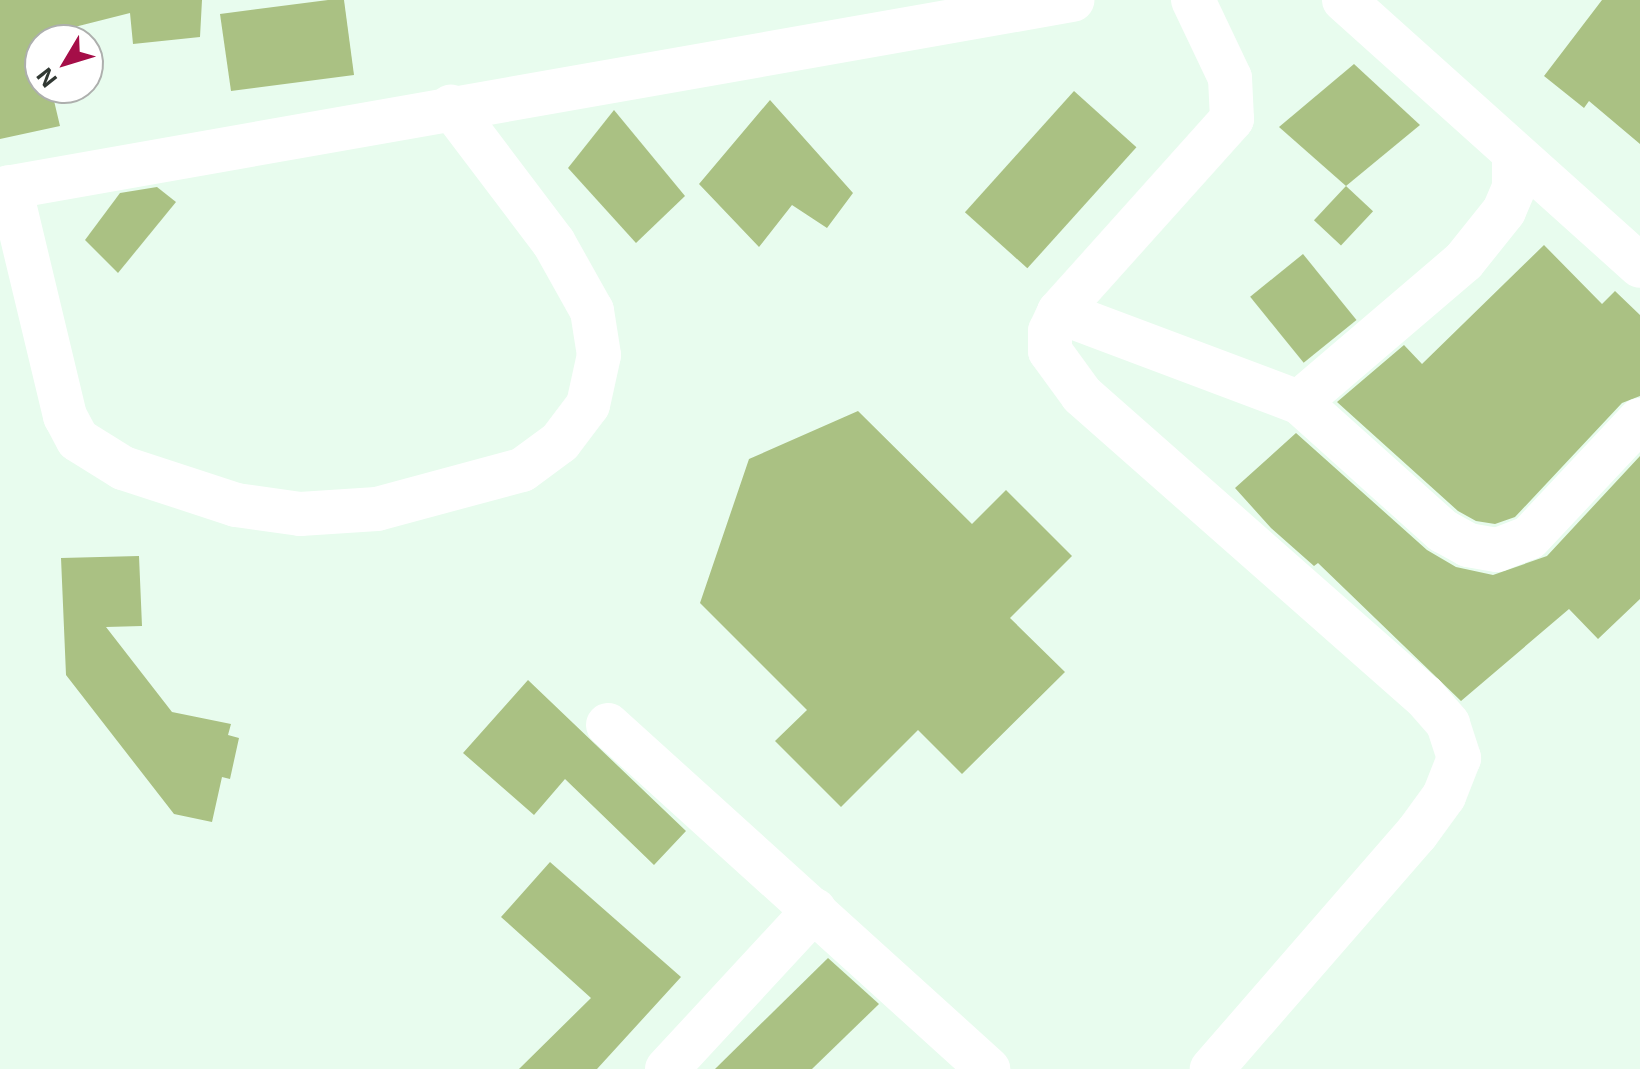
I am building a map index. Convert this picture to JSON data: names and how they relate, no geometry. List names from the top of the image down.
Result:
{
  "north": "bottom left"
}
